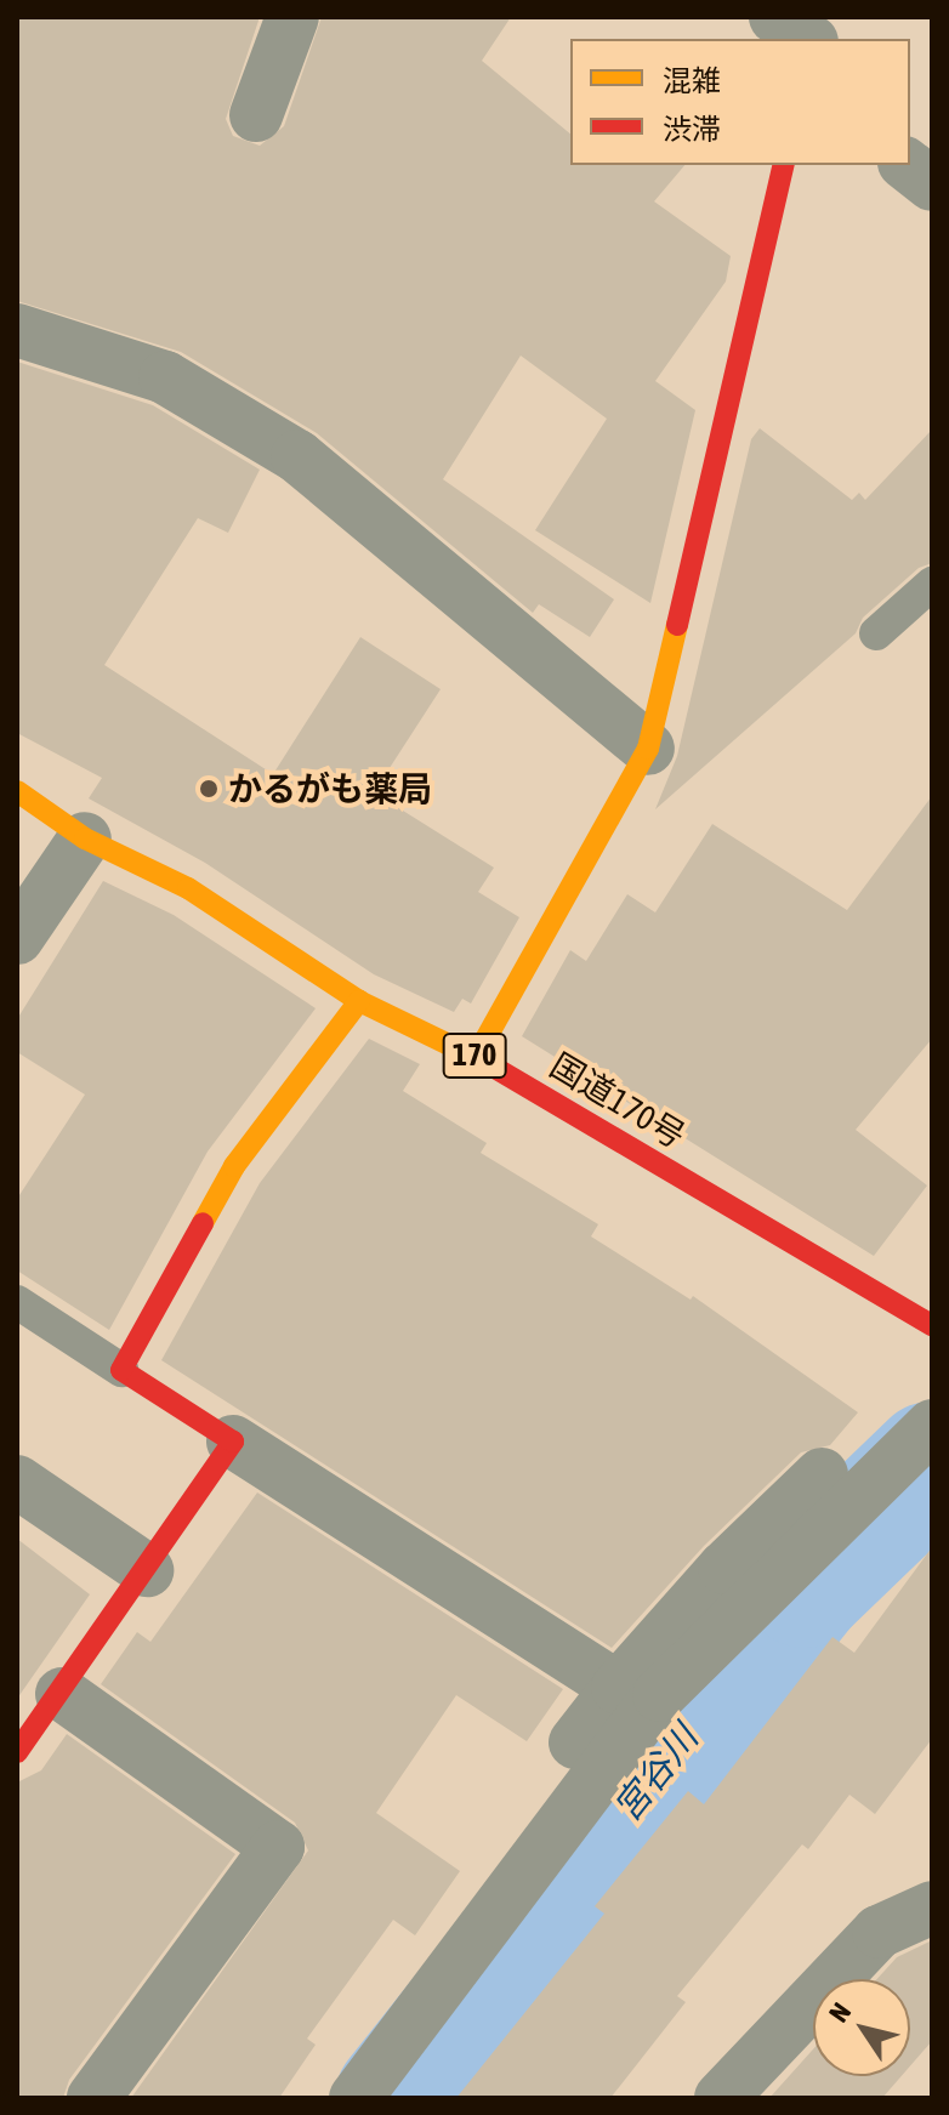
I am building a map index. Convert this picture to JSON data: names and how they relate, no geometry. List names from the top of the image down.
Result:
{
  "streets": {
    "main road": ["170", "国道170号"]
  },
  "water": ["宮谷川"],
  "places": ["かるがも薬局"],
  "legend": ["混雑", "渋滞"],
  "north": "top left"
}
